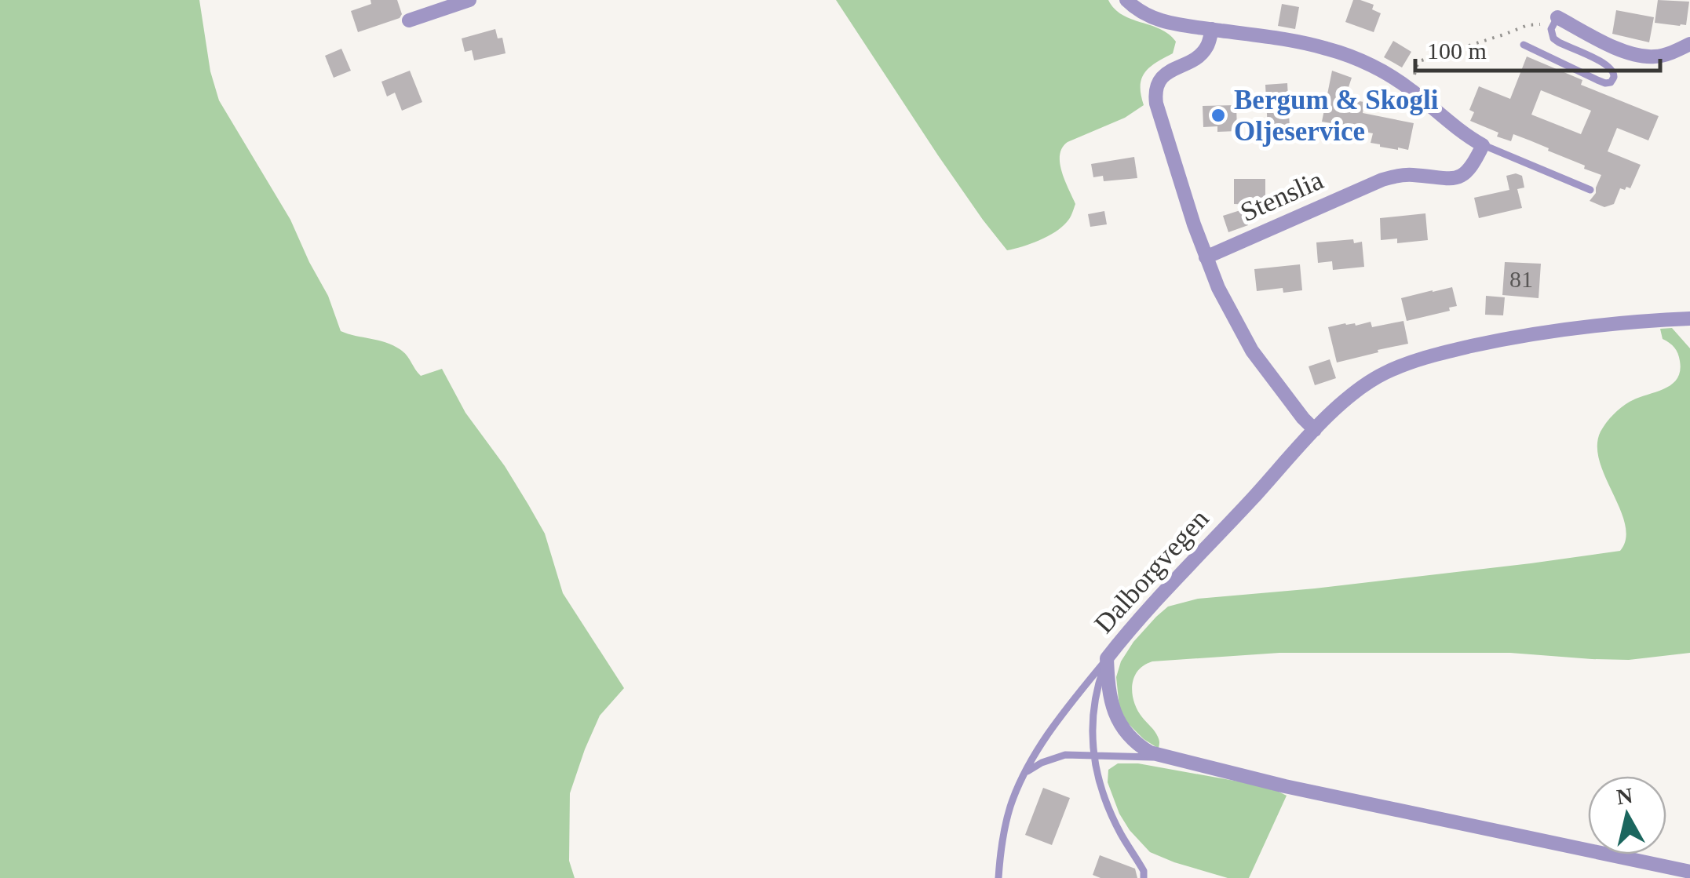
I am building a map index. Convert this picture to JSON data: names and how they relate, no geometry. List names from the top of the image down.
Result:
{
  "streets": {
    "street": ["Stenslia", "Dalborgvegen"]
  },
  "places": ["Bergum & Skogli Oljeservice"],
  "house_numbers": ["81"],
  "scale_bar": "100 m",
  "north": "top"
}
